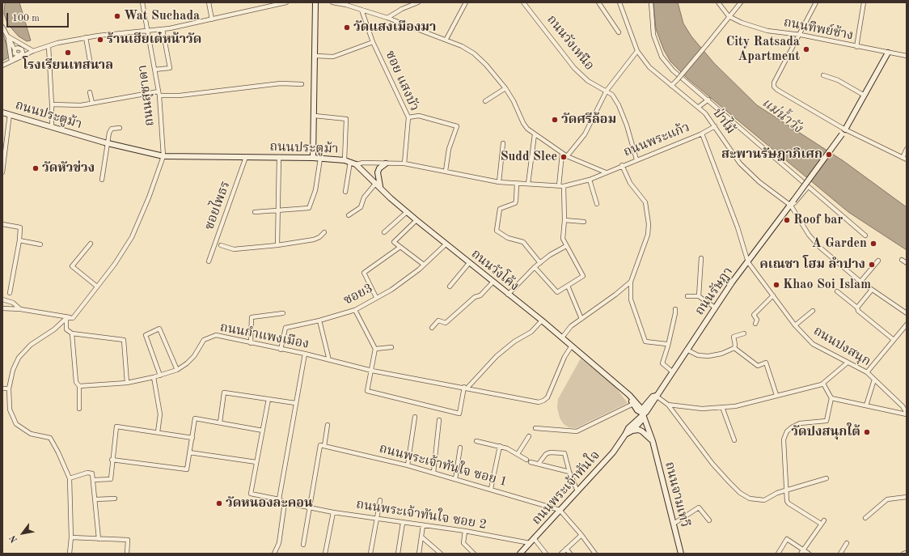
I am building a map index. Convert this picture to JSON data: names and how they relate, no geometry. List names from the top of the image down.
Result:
{
  "streets": {
    "main road": [
      "ถนนประตูม้า",
      "ถนนวังโค้ง",
      "ถนนรัษฎา",
      "ถนนพระเจ้าทันใจ",
      "ถนนจามเทวี"
    ],
    "street": [
      "ถนนทิพย์ช้าง",
      "ถนนวังเหนือ",
      "ซอย แสงบัว",
      "ถนนสุชาดา",
      "ป่าไม้",
      "ถนนพระแก้ว",
      "ซอยไพธร",
      "ซอย3",
      "ถนนกำแพงเมือง",
      "ถนนปงสนุก",
      "ถนนพระเจ้าทันใจ ซอย 1",
      "ถนนพระเจ้าทันใจ ซอย 2"
    ]
  },
  "crossings": [
    ["ถนนวังเหนือ", "ถนนพระแก้ว"],
    ["ซอย แสงบัว", "ถนนประตูม้า"],
    ["ถนนสุชาดา", "ถนนประตูม้า"],
    ["ถนนประตูม้า", "ถนนพระแก้ว"],
    ["ถนนประตูม้า", "ซอยไพธร"],
    ["ถนนประตูม้า", "ถนนวังโค้ง"],
    ["ป่าไม้", "ถนนพระแก้ว"],
    ["ป่าไม้", "ถนนรัษฎา"],
    ["ถนนวังโค้ง", "ถนนรัษฎา"],
    ["ถนนวังโค้ง", "ซอย3"],
    ["ถนนวังโค้ง", "ถนนกำแพงเมือง"],
    ["ถนนวังโค้ง", "ถนนพระเจ้าทันใจ"],
    ["ถนนวังโค้ง", "ถนนจามเทวี"],
    ["ถนนรัษฎา", "ถนนปงสนุก"],
    ["ถนนรัษฎา", "ถนนพระเจ้าทันใจ"],
    ["ถนนรัษฎา", "ถนนจามเทวี"],
    ["ซอย3", "ถนนกำแพงเมือง"],
    ["ถนนพระเจ้าทันใจ ซอย 1", "ถนนพระเจ้าทันใจ"],
    ["ถนนพระเจ้าทันใจ", "ถนนจามเทวี"],
    ["ถนนพระเจ้าทันใจ", "ถนนพระเจ้าทันใจ ซอย 2"]
  ],
  "water": ["แม่น้ำวัง"],
  "places": [
    "Wat Suchada",
    "วัดแสงเมืองมา",
    "ร้านเฮียเต๋หน้าวัด",
    "City Ratsada Apartment",
    "โรงเรียนเทสนาล",
    "วัดศรีล้อม",
    "สะพานรัษฎาภิเศก",
    "Sudd Slee",
    "วัดหัวข่วง",
    "Roof bar",
    "A Garden",
    "คเณชา โฮม ลำปาง",
    "Khao Soi Islam",
    "วัดปงสนุกใต้",
    "วัดหนองละคอน"
  ],
  "scale_bar": "100 m",
  "north": "bottom left"
}
